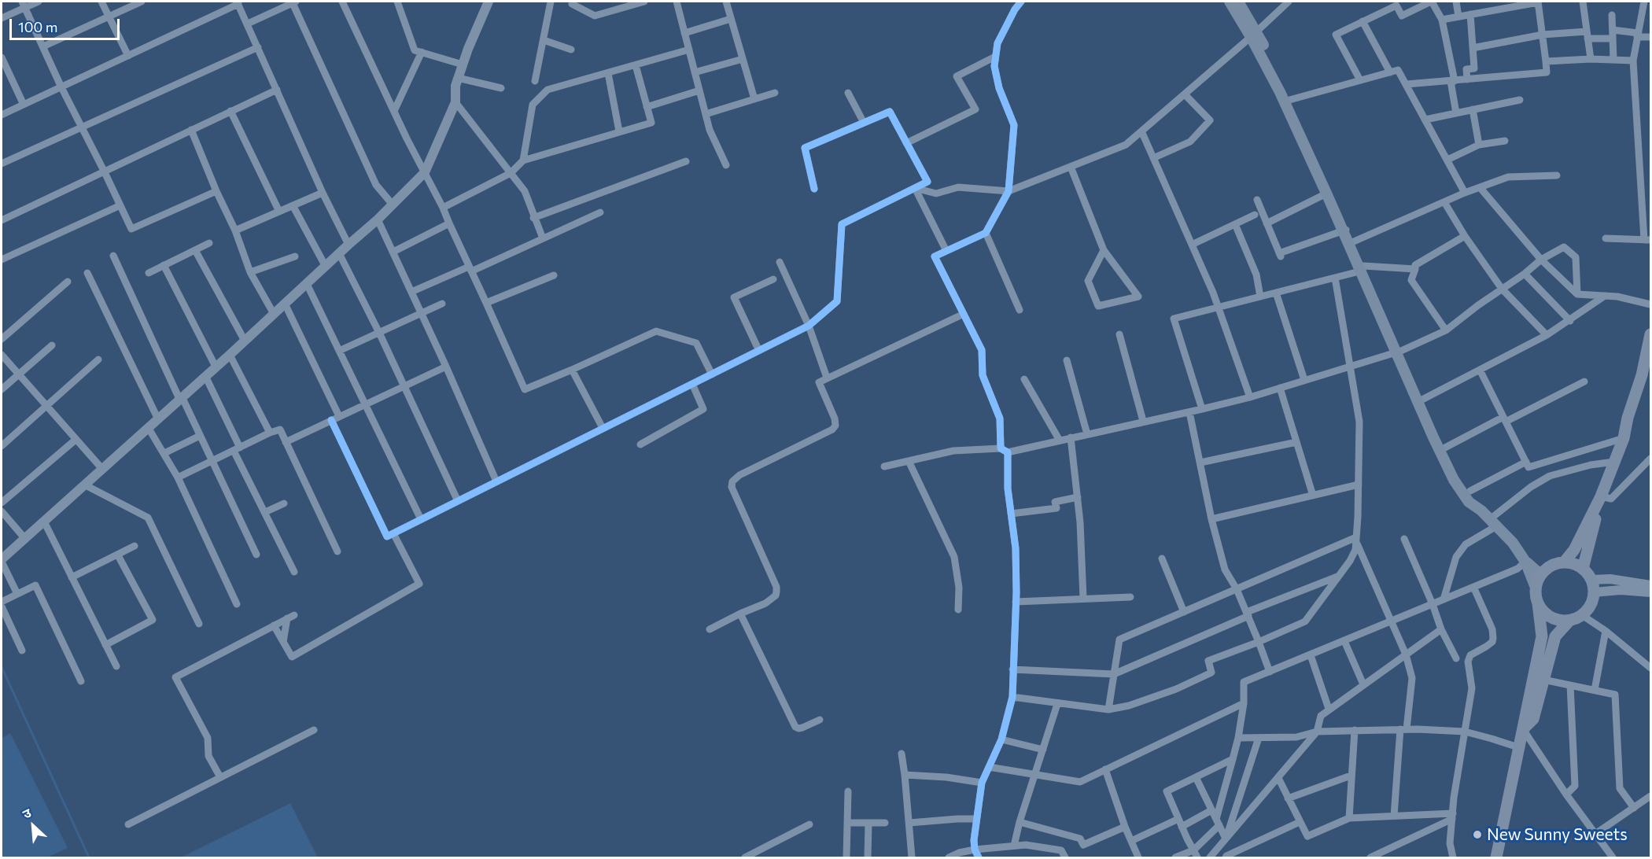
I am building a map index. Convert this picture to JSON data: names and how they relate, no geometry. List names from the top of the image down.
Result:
{
  "places": ["New Sunny Sweets"],
  "scale_bar": "100 m",
  "north": "top left"
}
